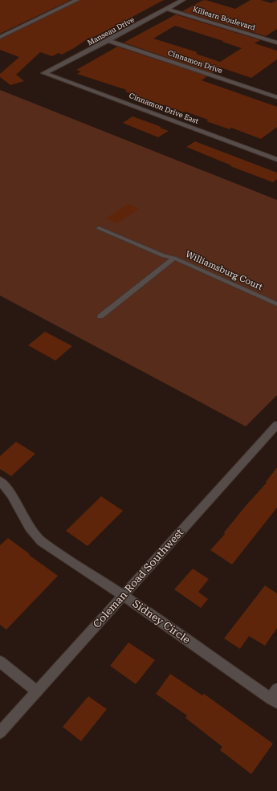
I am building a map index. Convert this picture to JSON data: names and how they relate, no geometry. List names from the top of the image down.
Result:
{
  "streets": {
    "street": [
      "Killearn Boulevard",
      "Manseau Drive",
      "Cinnamon Drive",
      "Cinnamon Drive East",
      "Coleman Road Southwest",
      "Sidney Circle"
    ],
    "lane": ["Williamsburg Court"]
  },
  "crossings": [
    ["Killearn Boulevard", "Manseau Drive"],
    ["Manseau Drive", "Cinnamon Drive"],
    ["Manseau Drive", "Cinnamon Drive East"],
    ["Coleman Road Southwest", "Sidney Circle"]
  ]
}
